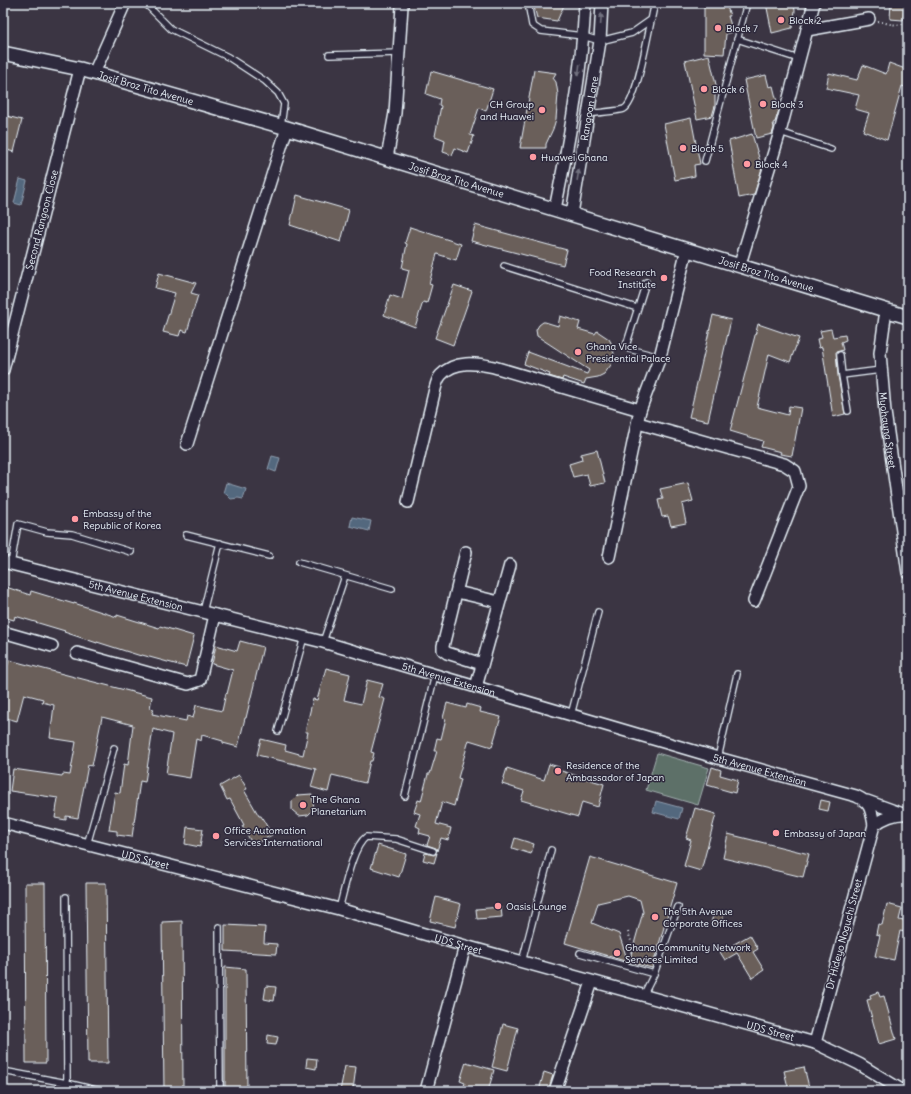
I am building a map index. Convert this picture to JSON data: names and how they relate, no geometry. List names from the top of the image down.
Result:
{
  "streets": {
    "street": [
      "Josif Broz Tito Avenue",
      "Rangoon Lane",
      "Second Rangoon Close",
      "Myohaung Street",
      "5th Avenue Extension",
      "UDS Street",
      "Dr Hideyo Noguchi Street"
    ]
  },
  "crossings": [
    ["Josif Broz Tito Avenue", "Rangoon Lane"],
    ["Josif Broz Tito Avenue", "Second Rangoon Close"],
    ["Josif Broz Tito Avenue", "Myohaung Street"],
    ["UDS Street", "Dr Hideyo Noguchi Street"]
  ],
  "places": [
    "Block 2",
    "Block 7",
    "Block 6",
    "Block 3",
    "CH Group and Huawei",
    "Block 5",
    "Huawei Ghana",
    "Block 4",
    "Food Research Institute",
    "Ghana Vice Presidential Palace",
    "Embassy of the Republic of Korea",
    "Residence of the Ambassador of Japan",
    "The Ghana Planetarium",
    "Embassy of Japan",
    "Office Automation Services International",
    "Oasis Lounge",
    "The 5th Avenue Corporate Offices",
    "Ghana Community Network Services Limited"
  ]
}
